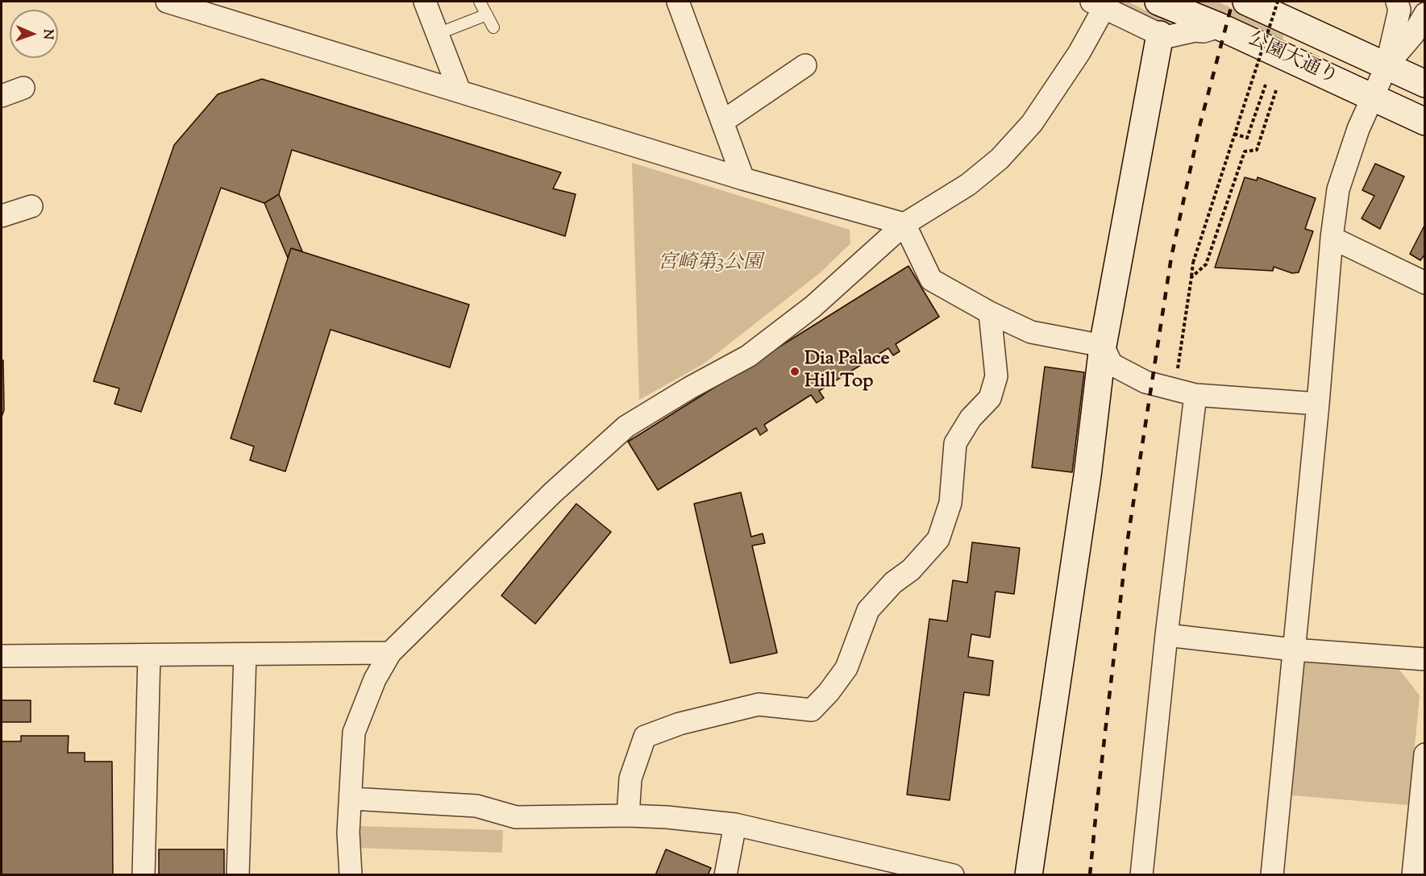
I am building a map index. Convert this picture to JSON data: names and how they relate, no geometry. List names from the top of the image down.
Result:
{
  "streets": {
    "street": ["公園大通り"]
  },
  "parks": ["宮崎第3公園"],
  "places": ["Dia Palace Hill Top"],
  "north": "right"
}
